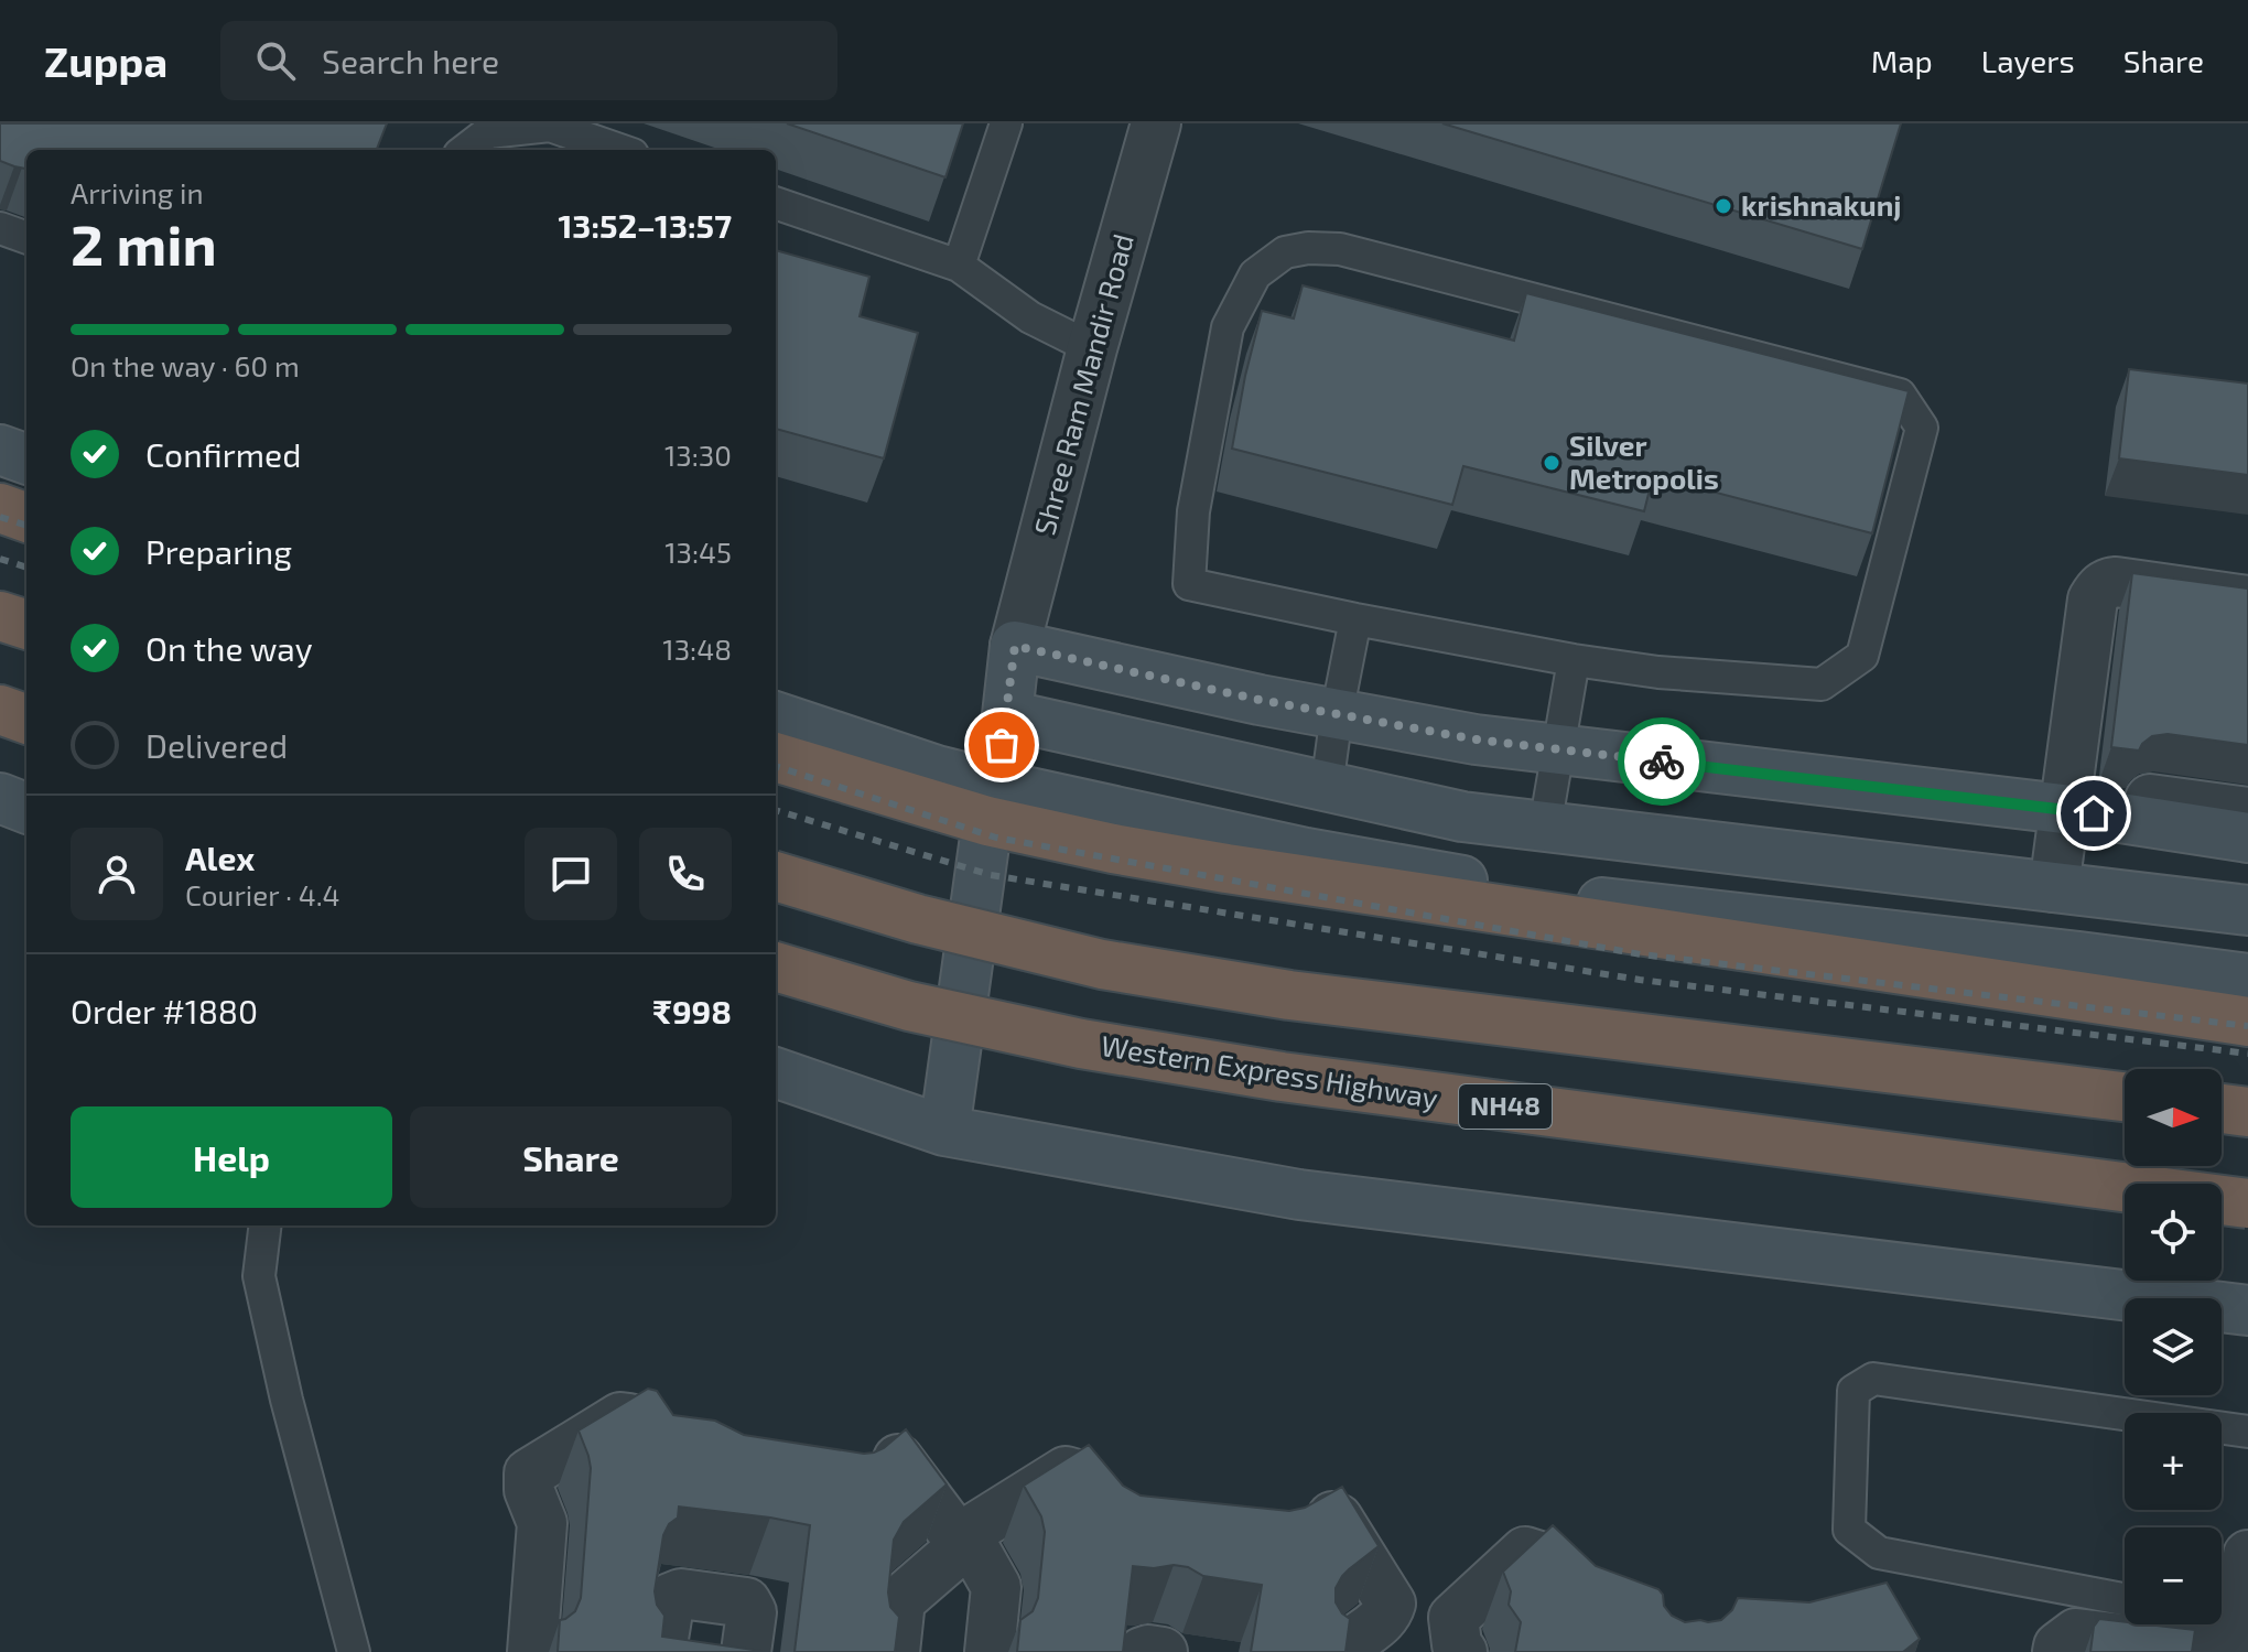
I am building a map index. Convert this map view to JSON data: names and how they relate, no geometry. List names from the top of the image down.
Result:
{
  "streets": {
    "highway": ["Western Express Highway", "NH48"],
    "street": ["Shree Ram Mandir Road"]
  },
  "places": ["krishnakunj", "Silver Metropolis"],
  "north": "right",
  "page": {
    "header": "Zuppa",
    "search": "Search here",
    "nav": ["Map", "Layers", "Share"],
    "heading": ["2 min", "Arriving in", "13:52–13:57"],
    "panel": [
      "Alex",
      "Courier · 4.4",
      "Order #1880",
      "₹998"
    ],
    "bar": "On the way · 60 m",
    "list": [
      ["Confirmed", "13:30"],
      ["Preparing", "13:45"],
      ["On the way", "13:48"],
      "Delivered"
    ],
    "map_buttons": ["+", "−"],
    "buttons": ["Help", "Share"]
  }
}
